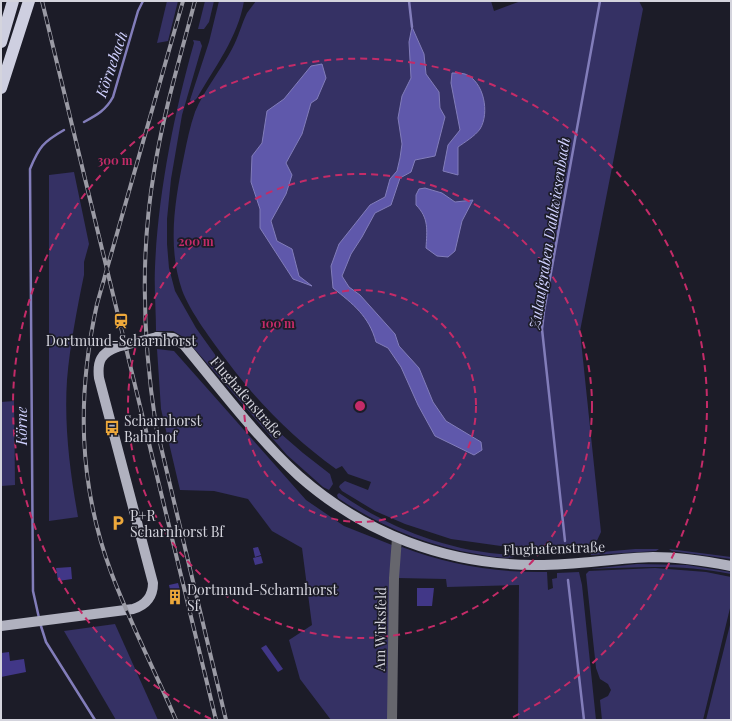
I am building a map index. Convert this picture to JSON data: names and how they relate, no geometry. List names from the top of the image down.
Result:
{
  "streets": {
    "main road": ["Flughafenstraße"],
    "street": ["Am Wirksfeld"]
  },
  "crossings": [
    ["Flughafenstraße", "Am Wirksfeld"]
  ],
  "water": ["Körnebach", "Zulaufgraben Dahlwiesenbach", "Körne"],
  "places": {
    "station": ["Dortmund-Scharnhorst"],
    "bus stop": ["Scharnhorst Bahnhof"],
    "parking": ["P+R Scharnhorst Bf"],
    "building": ["Dortmund-Scharnhorst Sf"]
  },
  "rings": ["300 m", "200 m", "100 m"]
}
